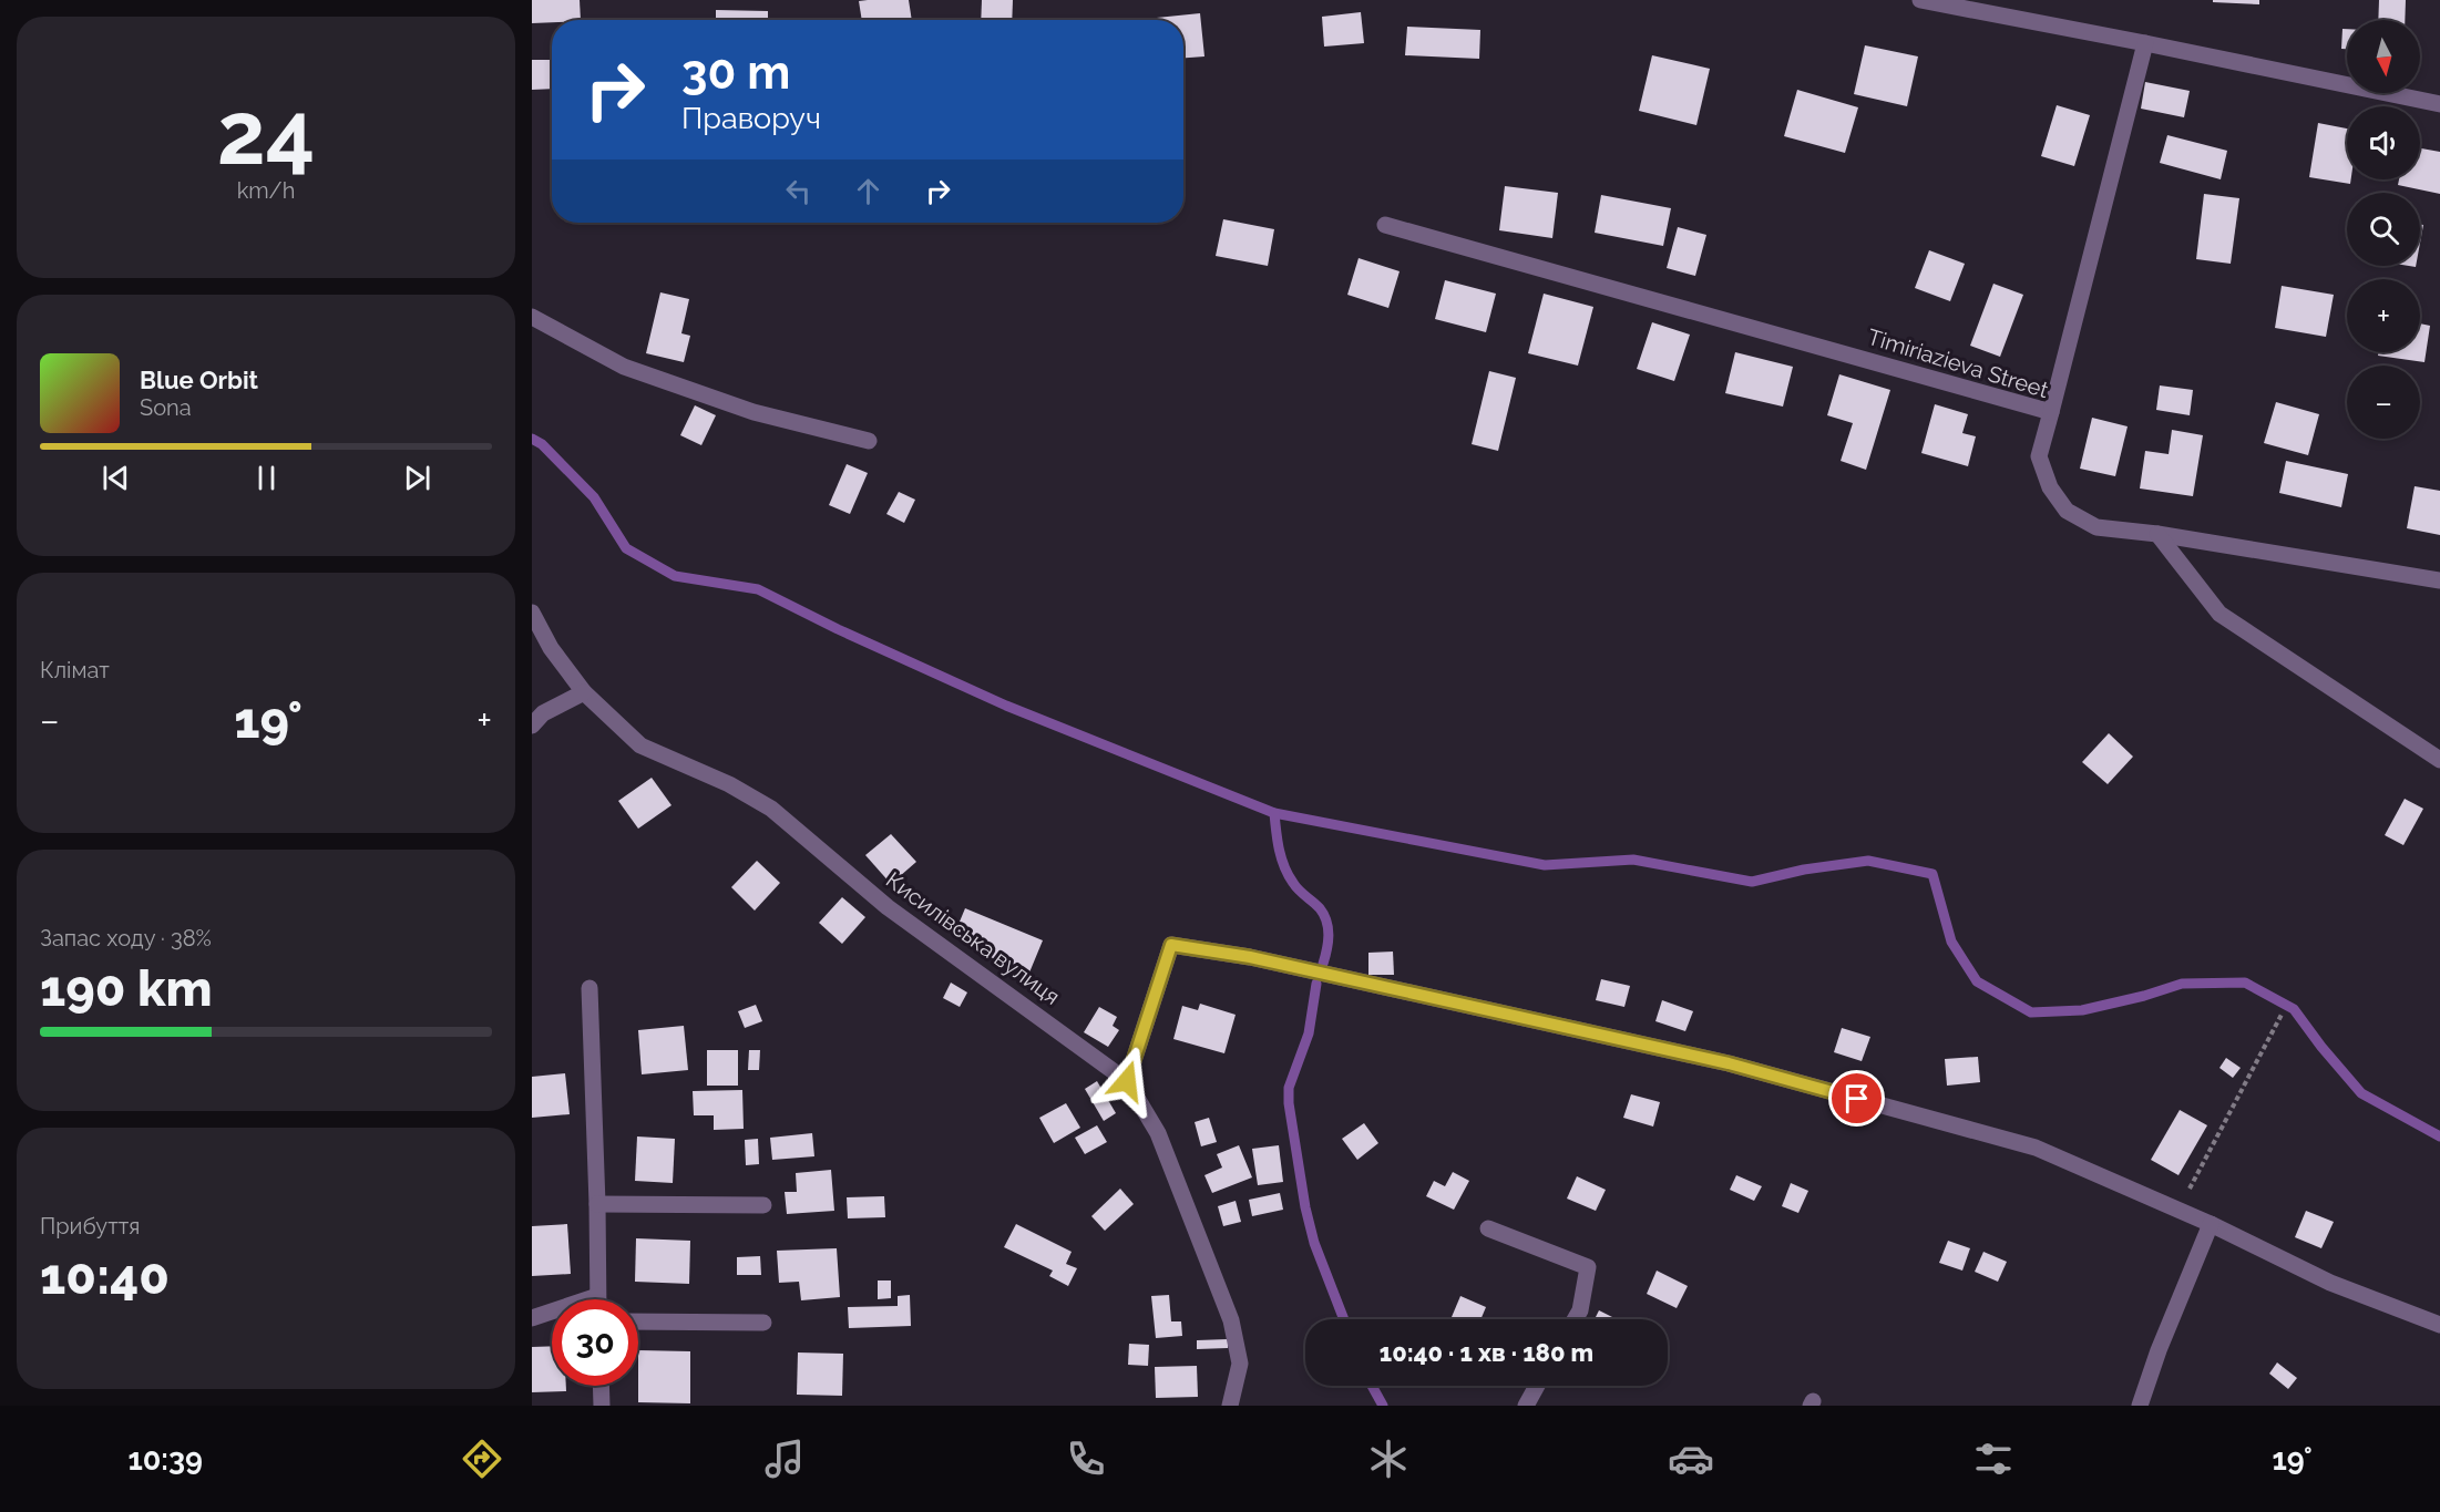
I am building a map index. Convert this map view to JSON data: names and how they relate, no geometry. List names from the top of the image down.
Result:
{
  "streets": {
    "street": ["Timiriazieva Street", "Кисилівська вулиця"]
  },
  "north": "bottom",
  "page": {
    "tile": [
      ["24", "km/h"],
      "Клімат",
      ["Запас ходу · 38%", "190 km"],
      ["Прибуття", "10:40"]
    ],
    "map_buttons": ["+", "−"],
    "turn": ["30 m", "Праворуч"],
    "song": ["Blue Orbit", "Sona"],
    "heat": ["−", "19°", "+"],
    "limit": "30",
    "trip": "10:40 · 1 хв · 180 m",
    "tabs": ["10:39", "19°"]
  }
}
